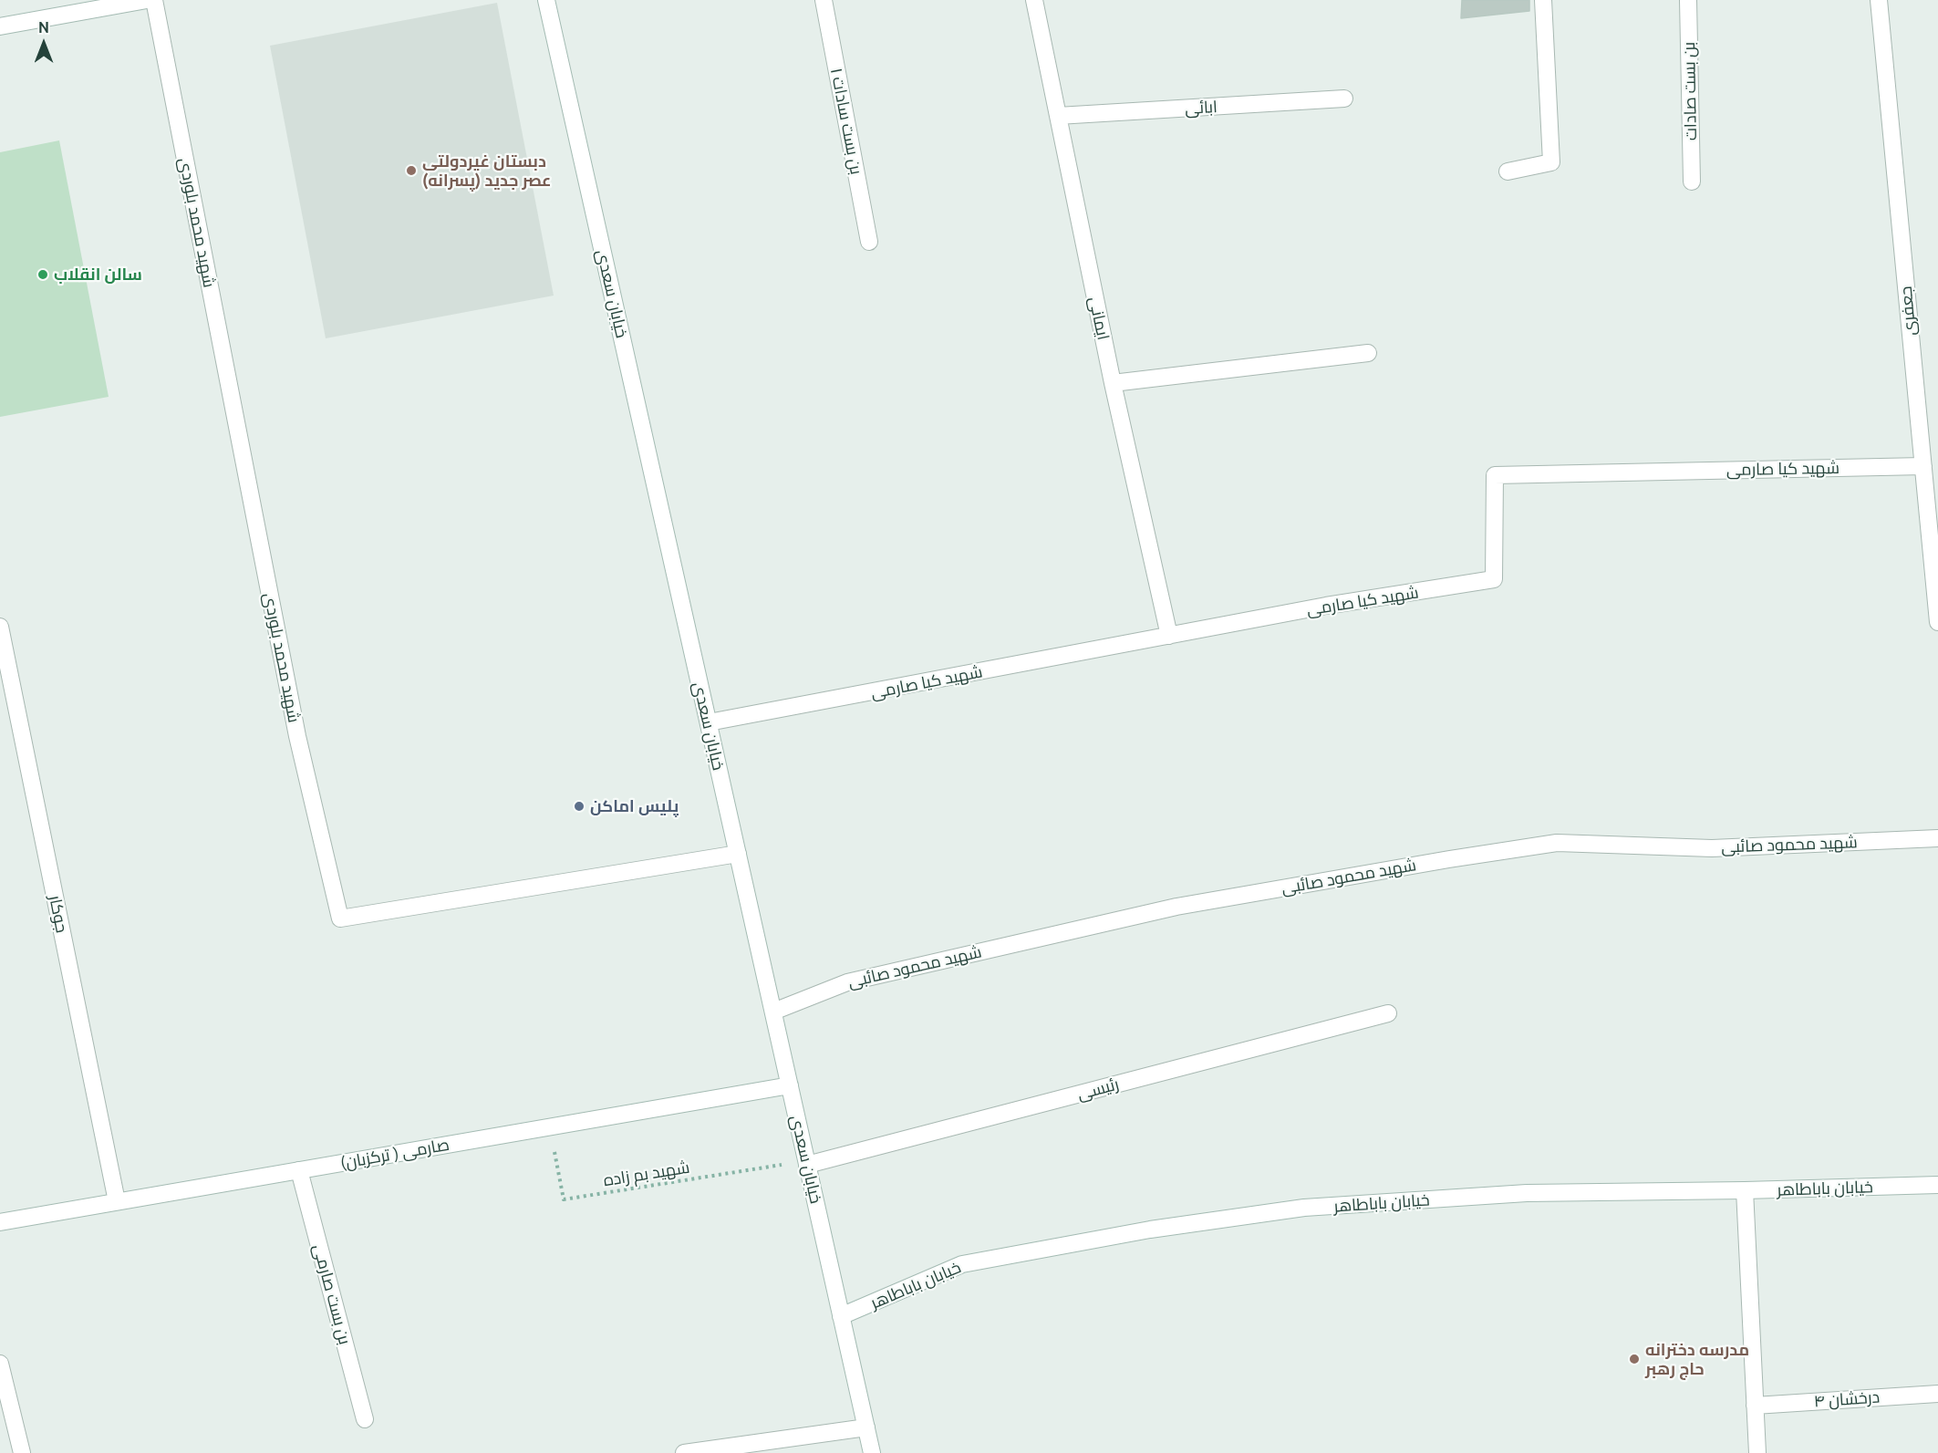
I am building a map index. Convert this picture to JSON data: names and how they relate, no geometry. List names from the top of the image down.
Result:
{
  "streets": {
    "street": [
      "بن بست صادات",
      "ابائی",
      "بن بست سادات ۱",
      "شهید محمد بلوردی",
      "خیابان سعدی",
      "جعفری",
      "ایمانی",
      "شهید کیا صارمی",
      "شهید محمود صائبی",
      "جوکار",
      "رئیسی",
      "صارمی ( ترکزبان)",
      "خیابان باباطاهر",
      "بن بست صارمی",
      "درخشان ۴"
    ],
    "path": ["شهید بم زاده"]
  },
  "crossings": [
    ["ابائی", "ایمانی"],
    ["شهید محمد بلوردی", "خیابان سعدی"],
    ["خیابان سعدی", "شهید کیا صارمی"],
    ["خیابان سعدی", "شهید محمود صائبی"],
    ["خیابان سعدی", "رئیسی"],
    ["خیابان سعدی", "صارمی ( ترکزبان)"],
    ["خیابان سعدی", "شهید بم زاده"],
    ["خیابان سعدی", "خیابان باباطاهر"],
    ["جعفری", "شهید کیا صارمی"],
    ["ایمانی", "شهید کیا صارمی"],
    ["جوکار", "صارمی ( ترکزبان)"],
    ["رئیسی", "شهید بم زاده"],
    ["صارمی ( ترکزبان)", "شهید بم زاده"],
    ["صارمی ( ترکزبان)", "بن بست صارمی"]
  ],
  "places": [
    "دبستان غیردولتی عصر جدید (پسرانه)",
    "سالن انقلاب",
    "پلیس اماکن",
    "مدرسه دخترانه حاج رهبر"
  ],
  "north": "top"
}
